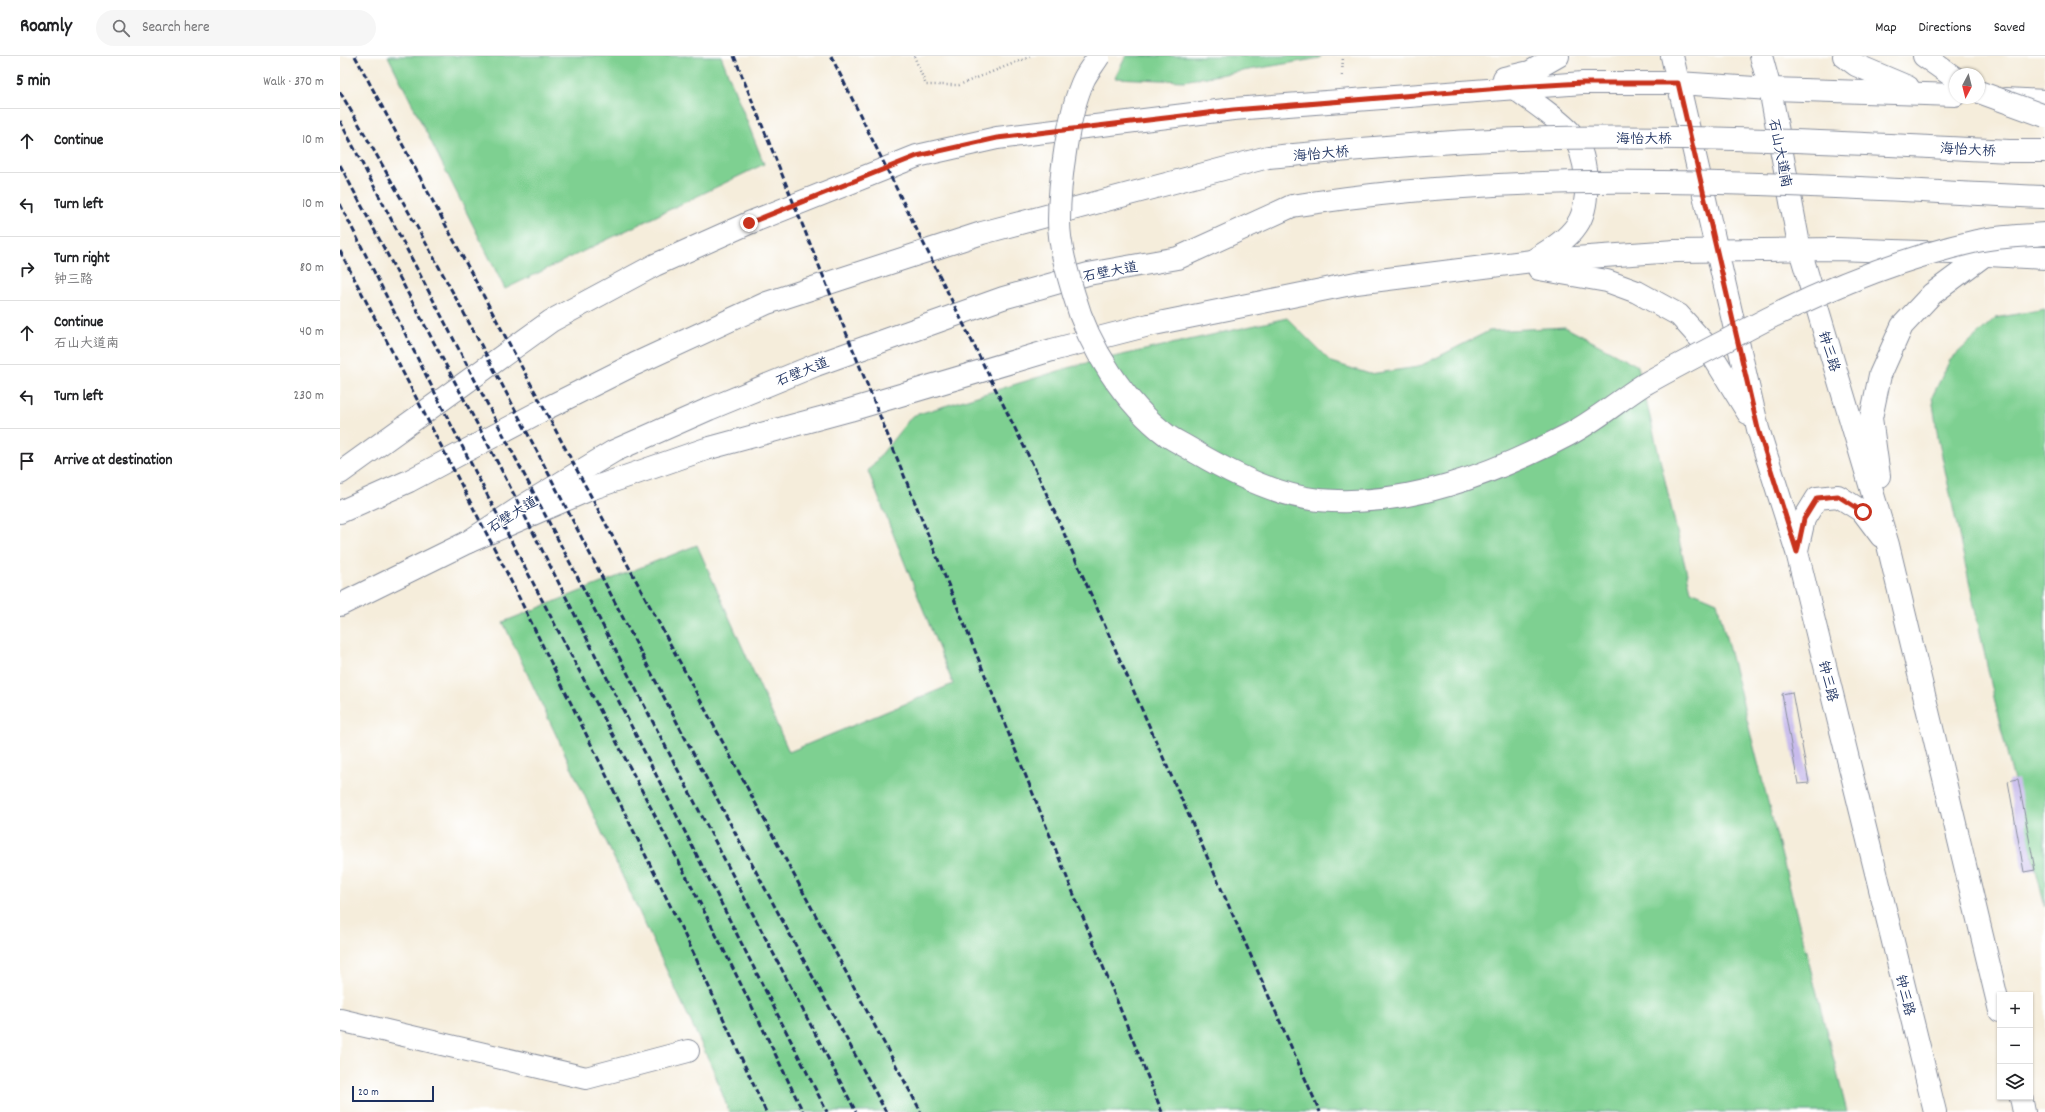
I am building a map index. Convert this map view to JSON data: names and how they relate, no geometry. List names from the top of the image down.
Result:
{
  "streets": {
    "main road": [
      "海怡大桥",
      "石山大道南",
      "石壁大道",
      "钟三路"
    ]
  },
  "crossings": [
    ["石山大道南", "钟三路"]
  ],
  "scale_bar": "20 m",
  "north": "bottom",
  "page": {
    "header": "Roamly",
    "search": "Search here",
    "nav": ["Map", "Directions", "Saved"],
    "heading": ["5 min", "Walk · 370 m"],
    "list": [
      ["Continue", "10 m"],
      ["Turn left", "10 m"],
      ["Turn right", "钟三路", "80 m"],
      ["Continue", "石山大道南", "40 m"],
      ["Turn left", "230 m"],
      "Arrive at destination"
    ],
    "map_buttons": ["+", "−"],
    "scale": "20 m"
  }
}
